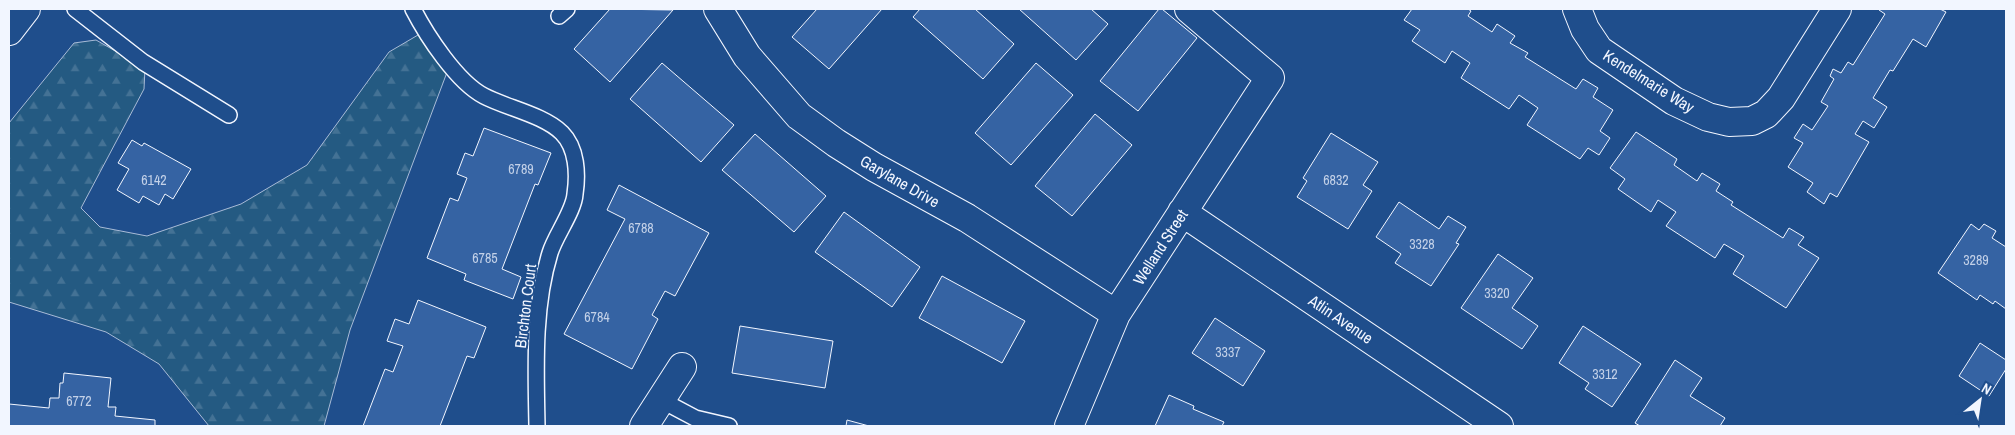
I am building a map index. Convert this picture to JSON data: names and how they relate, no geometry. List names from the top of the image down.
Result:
{
  "streets": {
    "street": [
      "Kendelmarie Way",
      "Garylane Drive",
      "Welland Street",
      "Atlin Avenue"
    ],
    "lane": ["Birchton Court"]
  },
  "crossings": [
    ["Garylane Drive", "Welland Street"],
    ["Welland Street", "Atlin Avenue"]
  ],
  "house_numbers": [
    "6789",
    "6142",
    "6832",
    "6788",
    "3328",
    "6785",
    "3289",
    "3320",
    "6784",
    "3337",
    "3312",
    "6772"
  ],
  "north": "top right"
}
